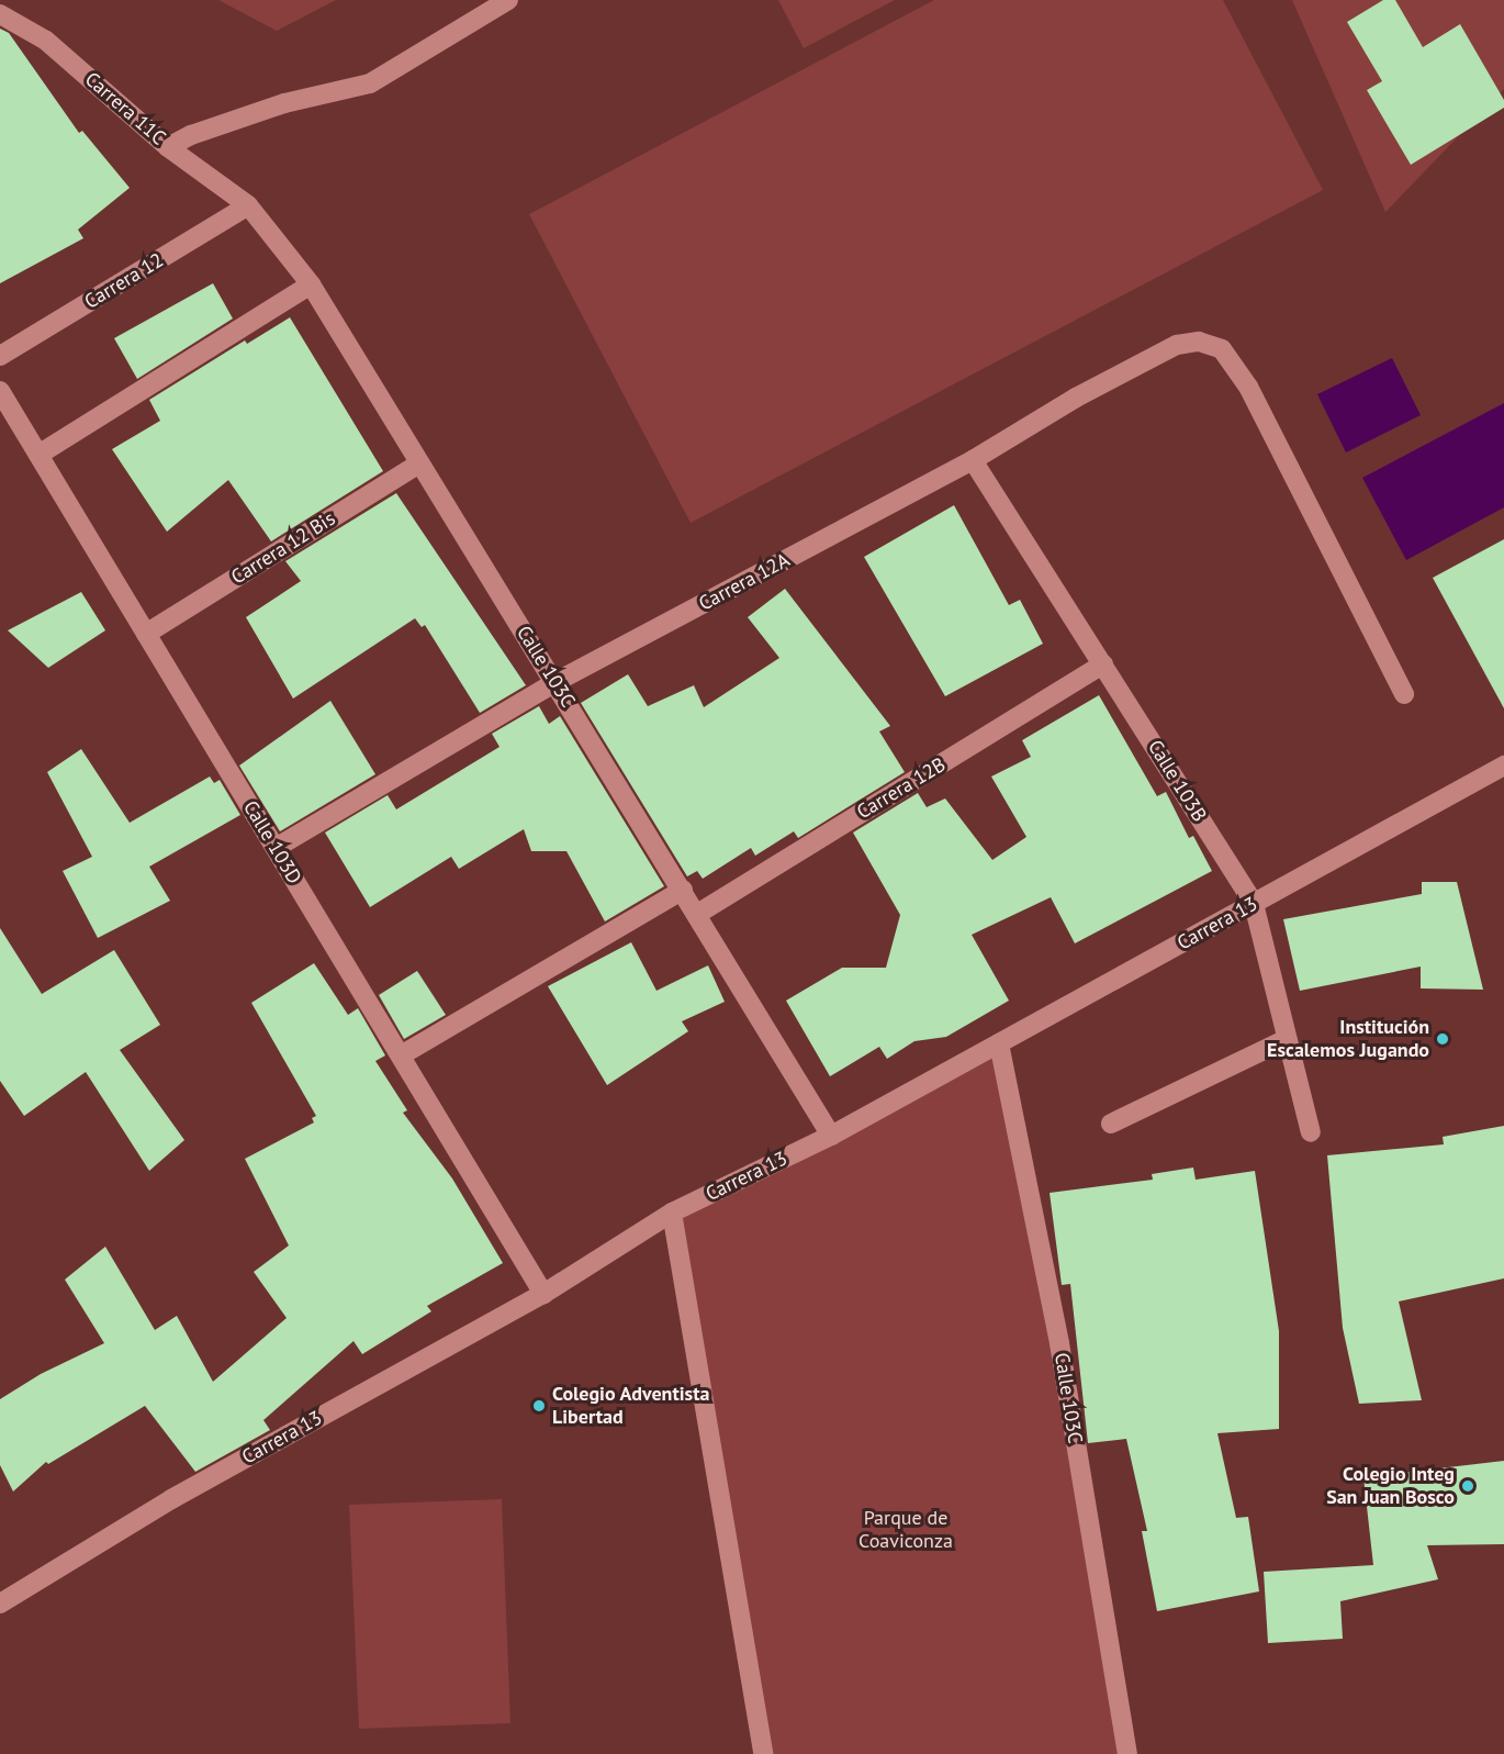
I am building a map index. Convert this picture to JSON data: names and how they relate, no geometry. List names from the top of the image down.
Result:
{
  "streets": {
    "street": [
      "Carrera 11C",
      "Carrera 12",
      "Carrera 12 Bis",
      "Carrera 12A",
      "Calle 103C",
      "Calle 103B",
      "Carrera 12B",
      "Calle 103D",
      "Carrera 13"
    ]
  },
  "crossings": [
    ["Carrera 11C", "Carrera 12"],
    ["Carrera 11C", "Calle 103C"],
    ["Carrera 12", "Calle 103C"],
    ["Carrera 12 Bis", "Calle 103C"],
    ["Carrera 12 Bis", "Calle 103D"],
    ["Carrera 12A", "Calle 103C"],
    ["Carrera 12A", "Calle 103B"],
    ["Carrera 12A", "Calle 103D"],
    ["Calle 103C", "Carrera 12B"],
    ["Calle 103C", "Carrera 13"],
    ["Calle 103B", "Carrera 12B"],
    ["Calle 103B", "Carrera 13"],
    ["Calle 103D", "Carrera 13"]
  ],
  "parks": ["Parque de Coaviconza"],
  "places": ["Institución Escalemos Jugando", "Colegio Adventista Libertad", "Colegio Integ San Juan Bosco"]
}
